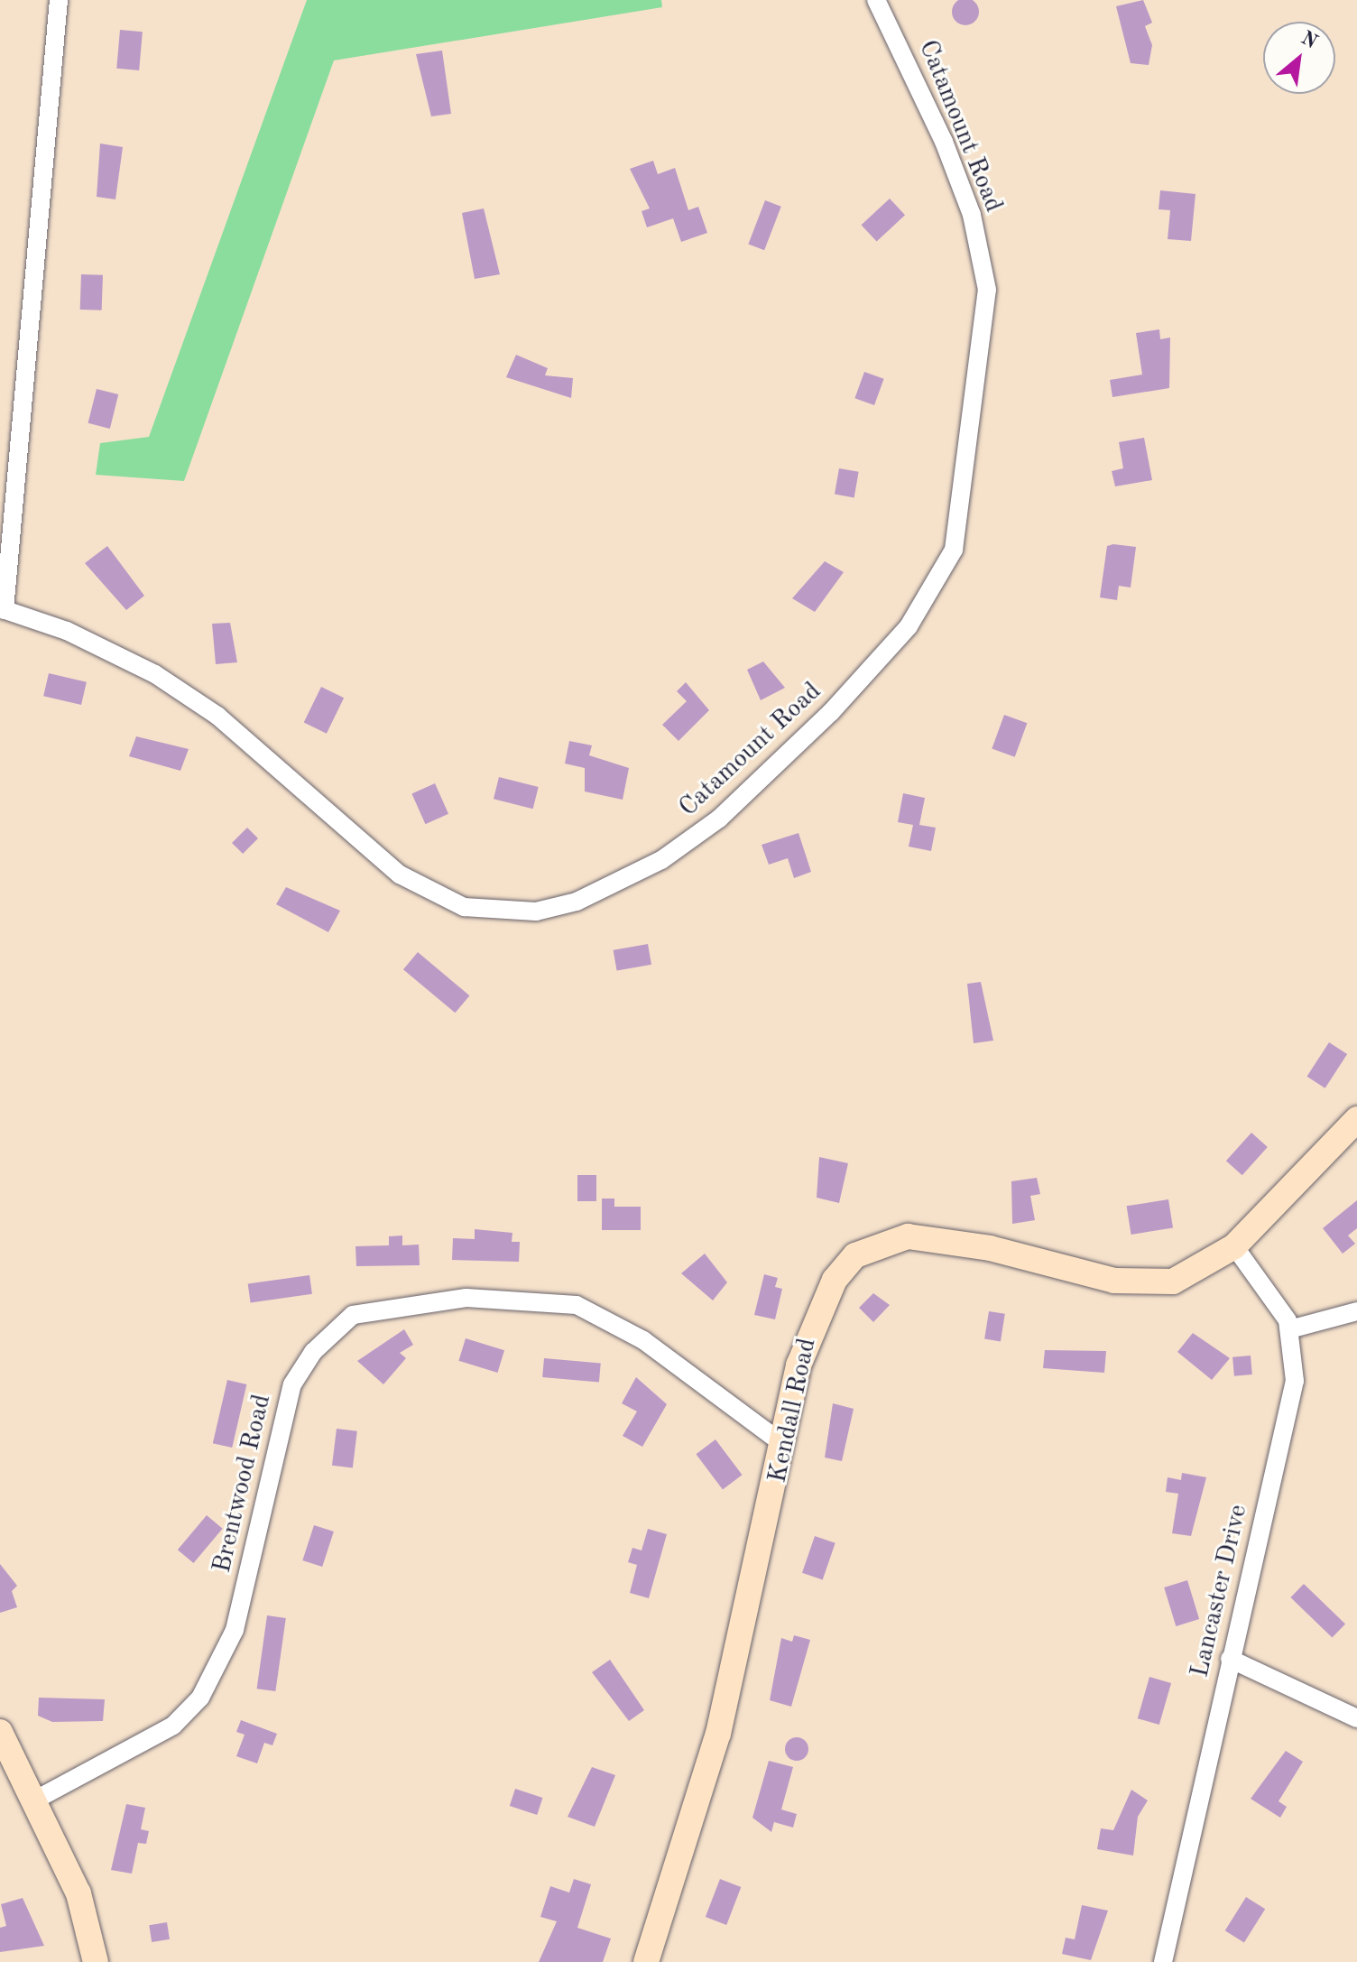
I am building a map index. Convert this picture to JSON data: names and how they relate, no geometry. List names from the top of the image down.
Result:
{
  "streets": {
    "street": [
      "Catamount Road",
      "Kendall Road",
      "Brentwood Road",
      "Lancaster Drive"
    ]
  },
  "crossings": [
    ["Kendall Road", "Brentwood Road"],
    ["Kendall Road", "Lancaster Drive"]
  ],
  "north": "top right"
}
